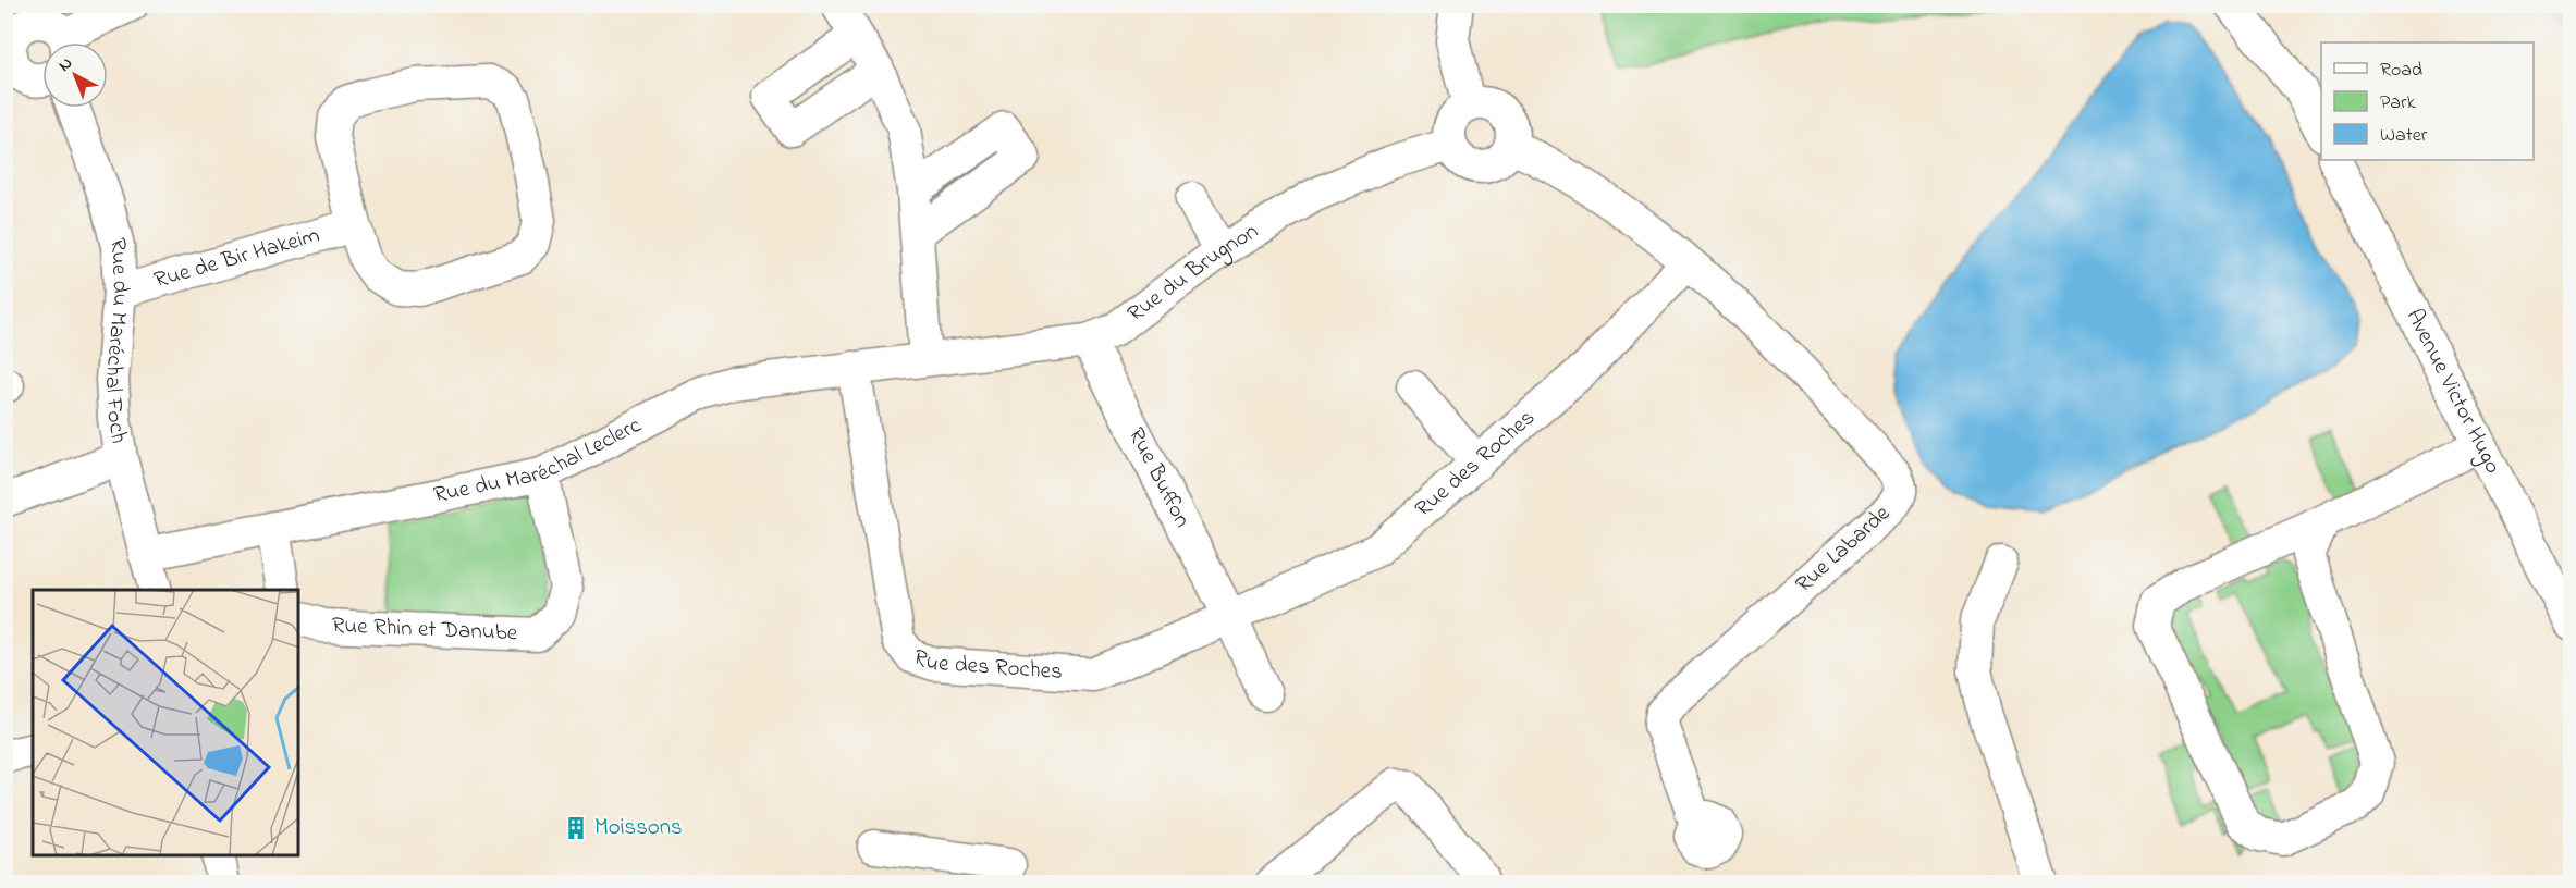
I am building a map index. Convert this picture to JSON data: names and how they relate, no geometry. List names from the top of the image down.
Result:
{
  "streets": {
    "street": [
      "Rue de Bir Hakeim",
      "Rue du Brugnon",
      "Rue du Maréchal Foch",
      "Avenue Victor Hugo",
      "Rue du Maréchal Leclerc",
      "Rue des Roches",
      "Rue Buffon",
      "Rue Labarde",
      "Rue Rhin et Danube"
    ]
  },
  "crossings": [
    ["Rue de Bir Hakeim", "Rue du Maréchal Foch"],
    ["Rue du Brugnon", "Rue du Maréchal Leclerc"],
    ["Rue du Brugnon", "Rue Buffon"],
    ["Rue du Maréchal Foch", "Rue du Maréchal Leclerc"],
    ["Rue du Maréchal Leclerc", "Rue des Roches"],
    ["Rue du Maréchal Leclerc", "Rue Rhin et Danube"],
    ["Rue des Roches", "Rue Buffon"],
    ["Rue des Roches", "Rue Labarde"]
  ],
  "places": {
    "building": ["Moissons"]
  },
  "legend": ["Road", "Park", "Water"],
  "north": "top left"
}
